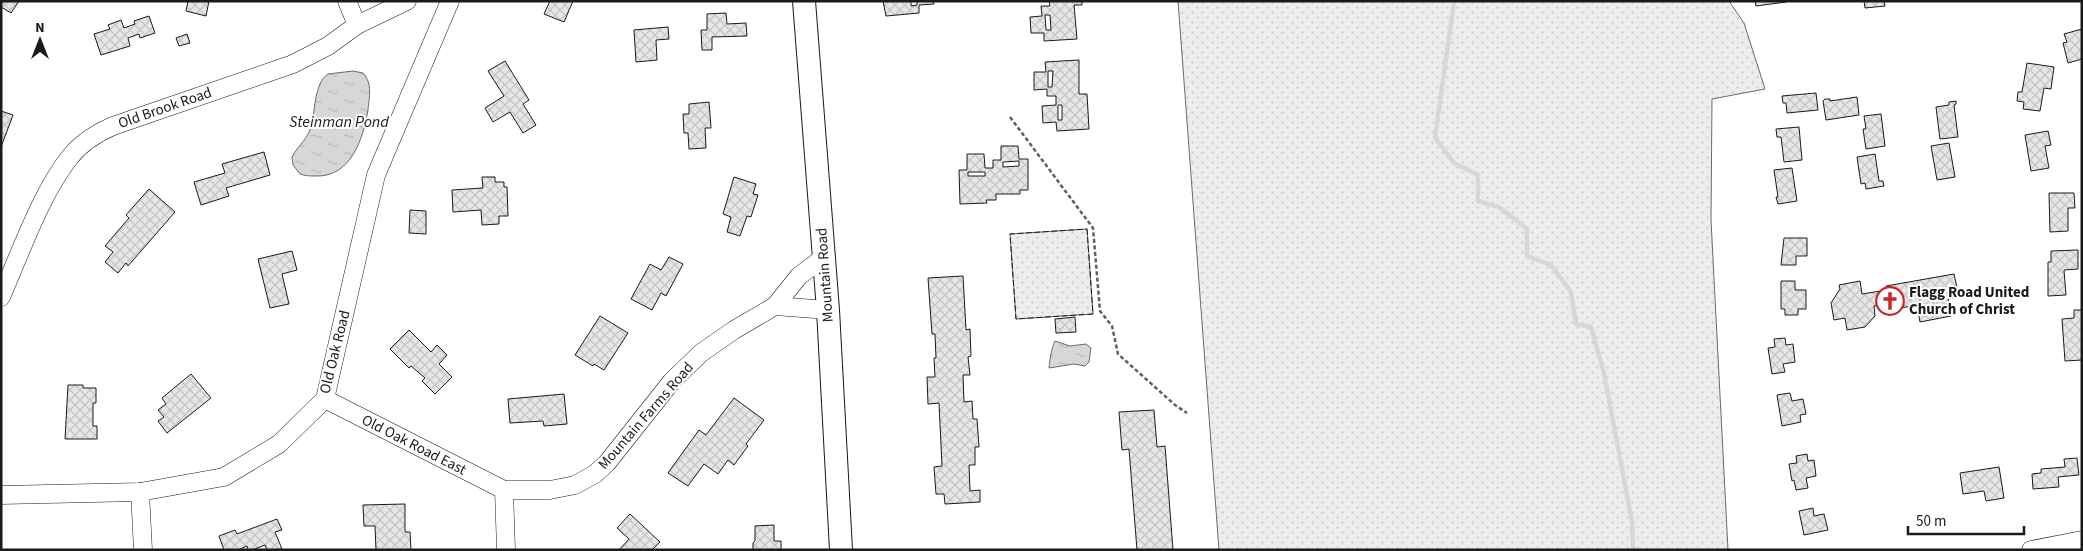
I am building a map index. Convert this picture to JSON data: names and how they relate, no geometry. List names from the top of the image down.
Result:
{
  "streets": {
    "main road": ["Mountain Road"],
    "street": [
      "Old Brook Road",
      "Old Oak Road",
      "Mountain Farms Road",
      "Old Oak Road East"
    ]
  },
  "crossings": [
    ["Mountain Road", "Mountain Farms Road"],
    ["Old Oak Road", "Old Oak Road East"],
    ["Mountain Farms Road", "Old Oak Road East"]
  ],
  "water": ["Steinman Pond"],
  "places": {
    "church": ["Flagg Road United Church of Christ"]
  },
  "scale_bar": "50 m",
  "north": "top"
}
